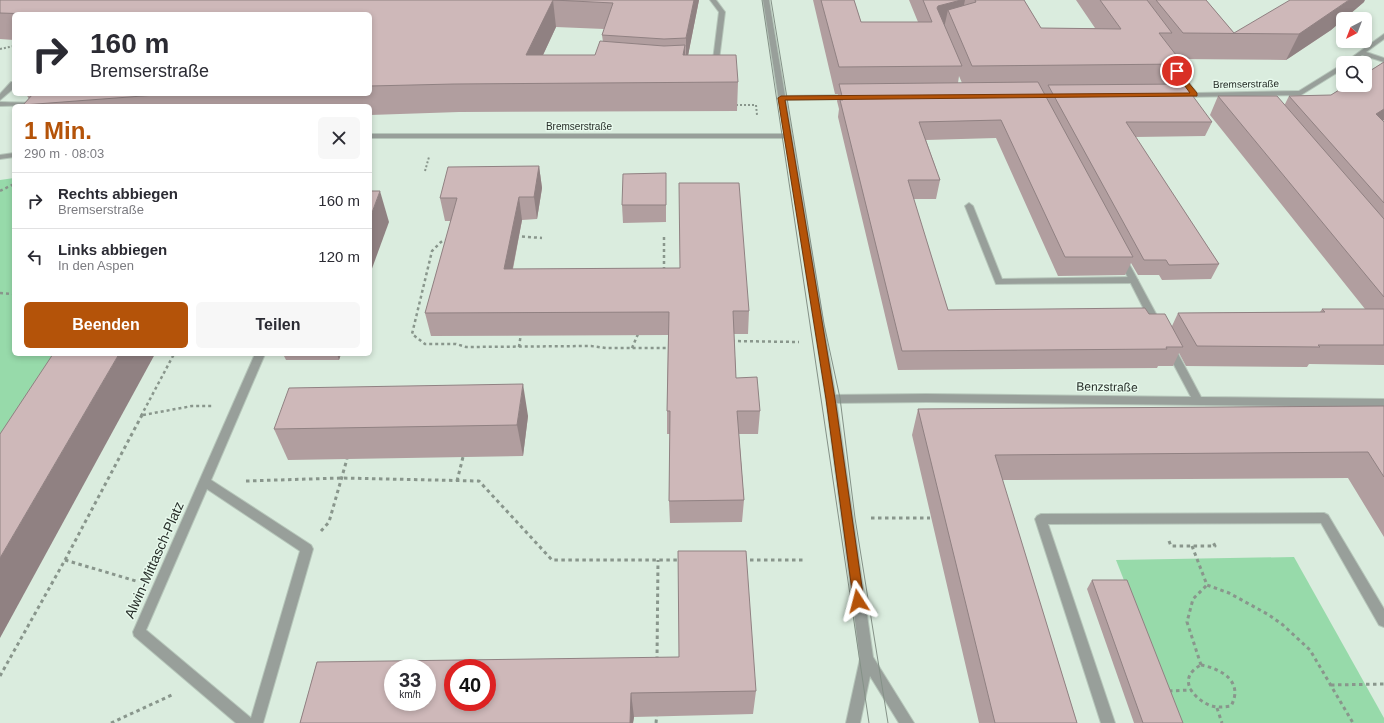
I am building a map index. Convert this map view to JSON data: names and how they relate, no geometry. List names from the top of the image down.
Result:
{
  "streets": {
    "street": ["Bremserstraße", "Benzstraße", "Alwin-Mittasch-Platz"]
  },
  "north": "bottom left",
  "page": {
    "turn": ["160 m", "Bremserstraße"],
    "heading": ["1 Min.", "290 m · 08:03"],
    "list": [
      {
        "name": "Rechts abbiegen",
        "note": "Bremserstraße",
        "value": "160 m"
      },
      {
        "name": "Links abbiegen",
        "note": "In den Aspen",
        "value": "120 m"
      }
    ],
    "buttons": ["Beenden", "Teilen"],
    "speed": "33 km/h",
    "limit": "40"
  }
}
